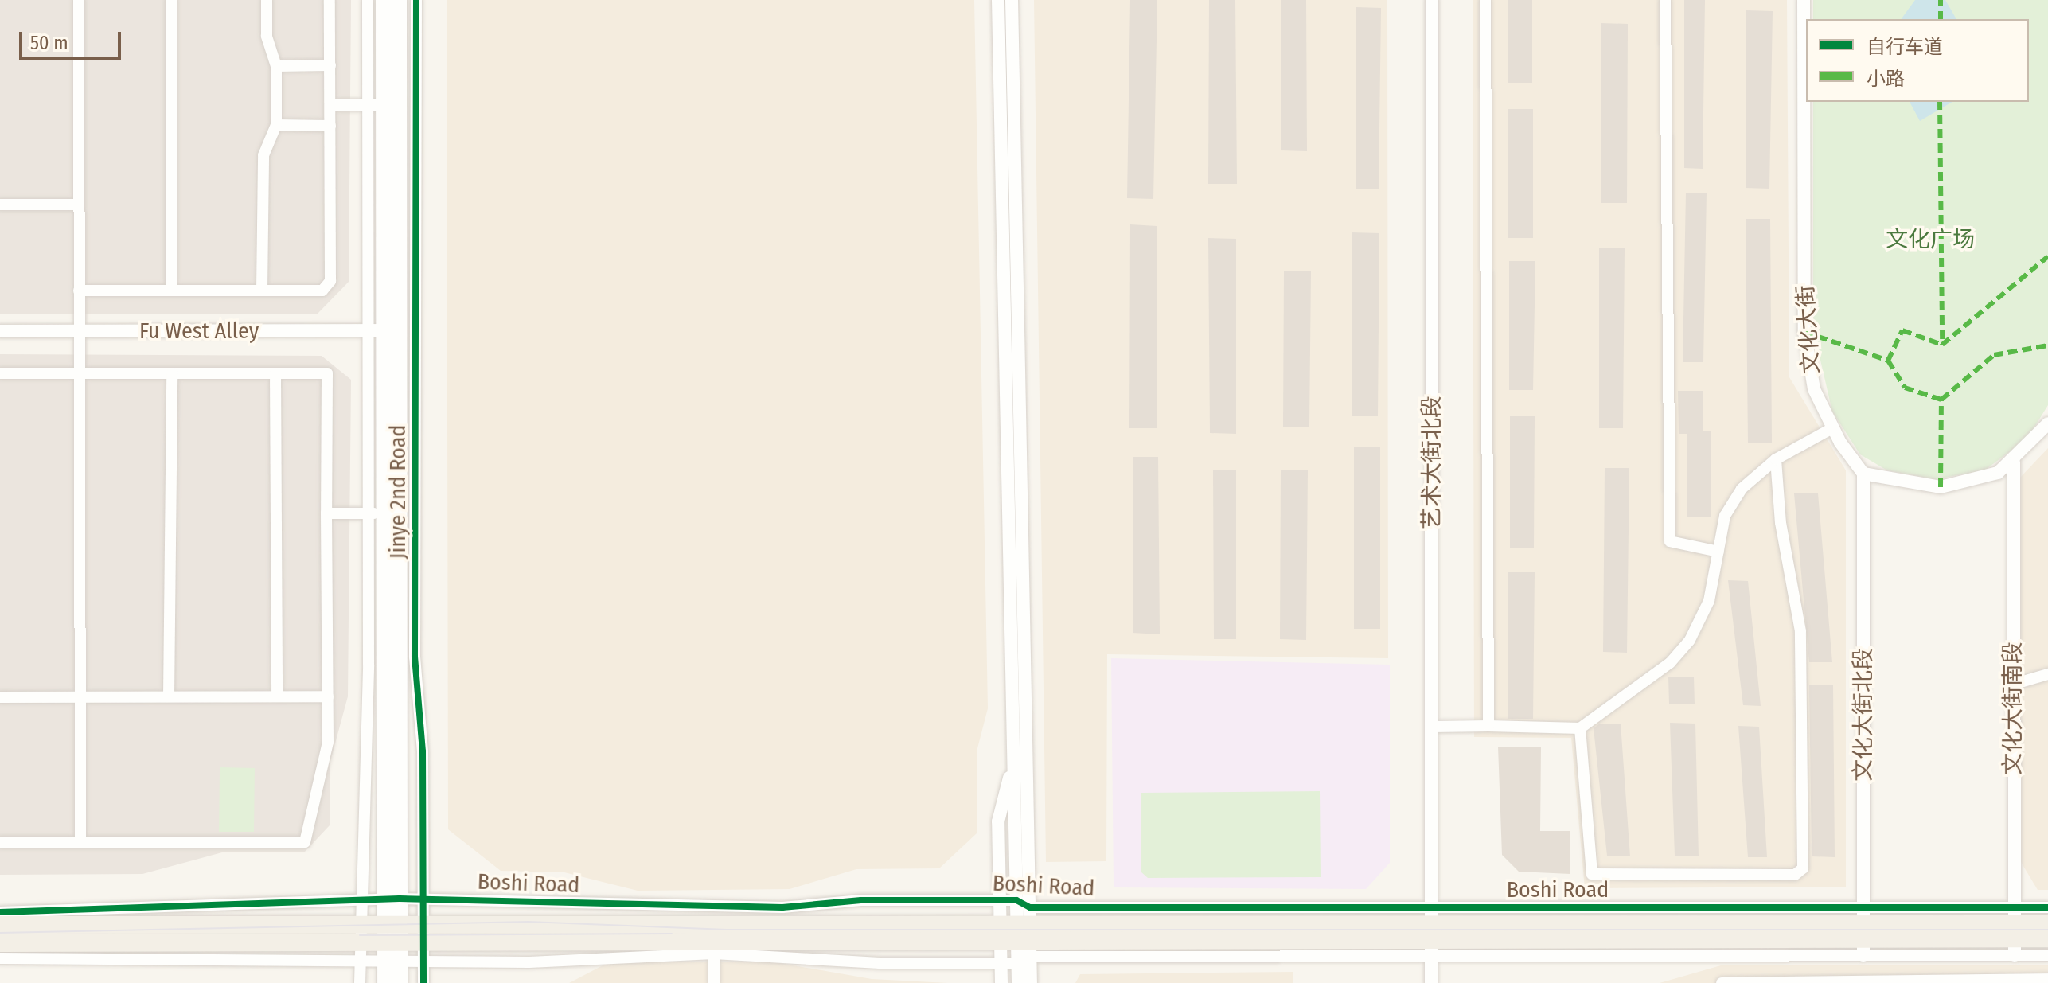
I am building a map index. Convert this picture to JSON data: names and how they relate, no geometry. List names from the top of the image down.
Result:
{
  "streets": {
    "main road": ["Jinye 2nd Road", "Boshi Road"],
    "street": [
      "文化大街",
      "Fu West Alley",
      "艺术大街北段",
      "文化大街南段",
      "文化大街北段"
    ]
  },
  "crossings": [
    ["文化大街", "文化大街北段"],
    ["Fu West Alley", "Jinye 2nd Road"],
    ["艺术大街北段", "Boshi Road"],
    ["Jinye 2nd Road", "Boshi Road"],
    ["文化大街南段", "Boshi Road"],
    ["文化大街北段", "Boshi Road"]
  ],
  "parks": ["文化广场"],
  "legend": ["自行车道", "小路"],
  "scale_bar": "50 m"
}
